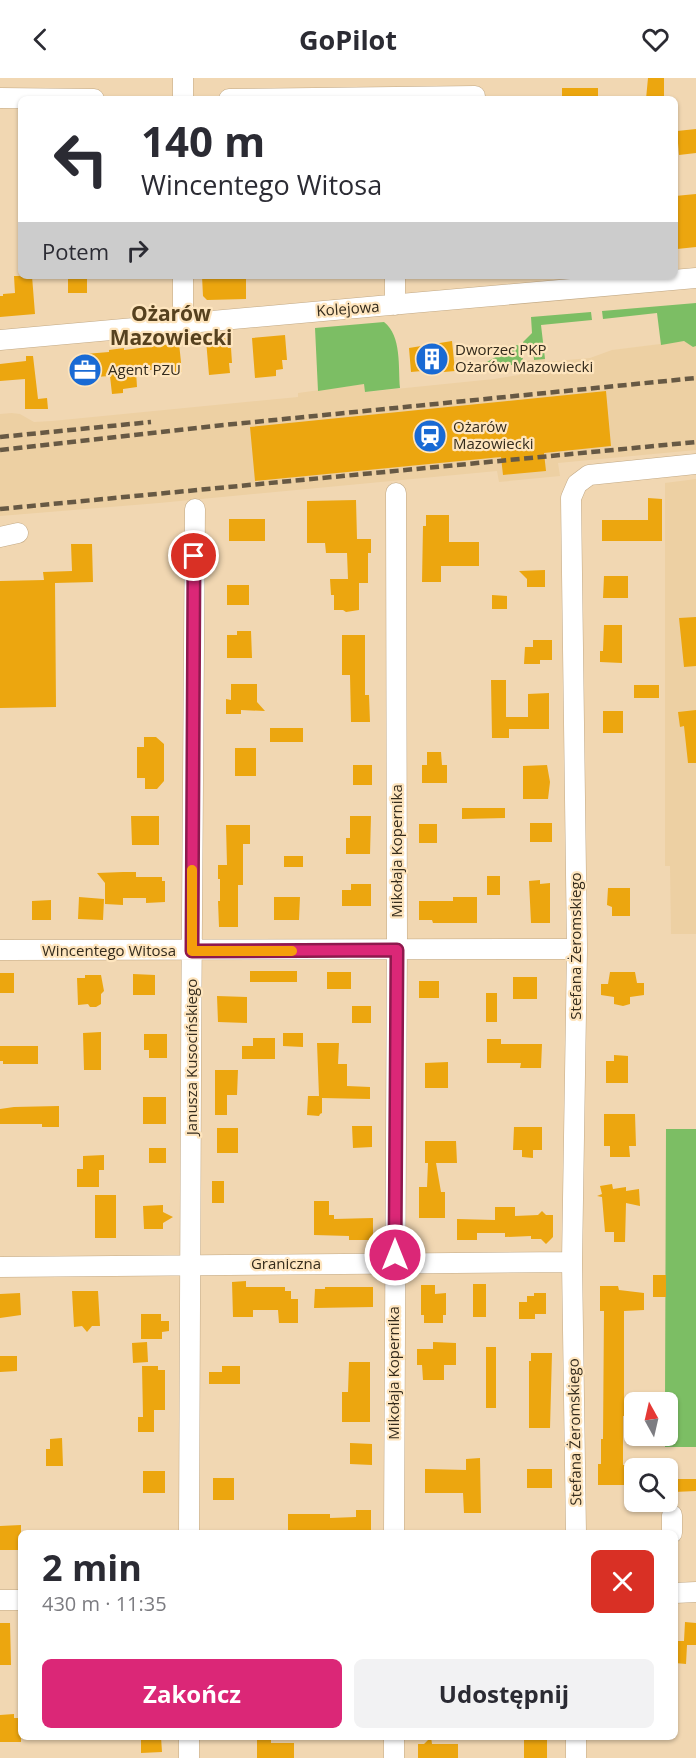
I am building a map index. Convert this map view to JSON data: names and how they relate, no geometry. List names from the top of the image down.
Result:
{
  "streets": {
    "street": [
      "Kolejowa",
      "Mikołaja Kopernika",
      "Stefana Żeromskiego",
      "Wincentego Witosa",
      "Janusza Kusocińskiego",
      "Graniczna"
    ]
  },
  "crossings": [
    ["Mikołaja Kopernika", "Wincentego Witosa"],
    ["Mikołaja Kopernika", "Graniczna"],
    ["Stefana Żeromskiego", "Wincentego Witosa"],
    ["Stefana Żeromskiego", "Graniczna"],
    ["Wincentego Witosa", "Janusza Kusocińskiego"],
    ["Janusza Kusocińskiego", "Graniczna"]
  ],
  "districts": ["Ożarów Mazowiecki"],
  "places": {
    "building": ["Dworzec PKP Ożarów Mazowiecki"],
    "office": ["Agent PZU"],
    "station": ["Ożarów Mazowiecki"]
  },
  "north": "top",
  "page": {
    "header": "GoPilot",
    "turn": ["140 m", "Wincentego Witosa"],
    "then": "Potem",
    "heading": ["2 min", "430 m · 11:35"],
    "buttons": ["Zakończ", "Udostępnij"]
  }
}
